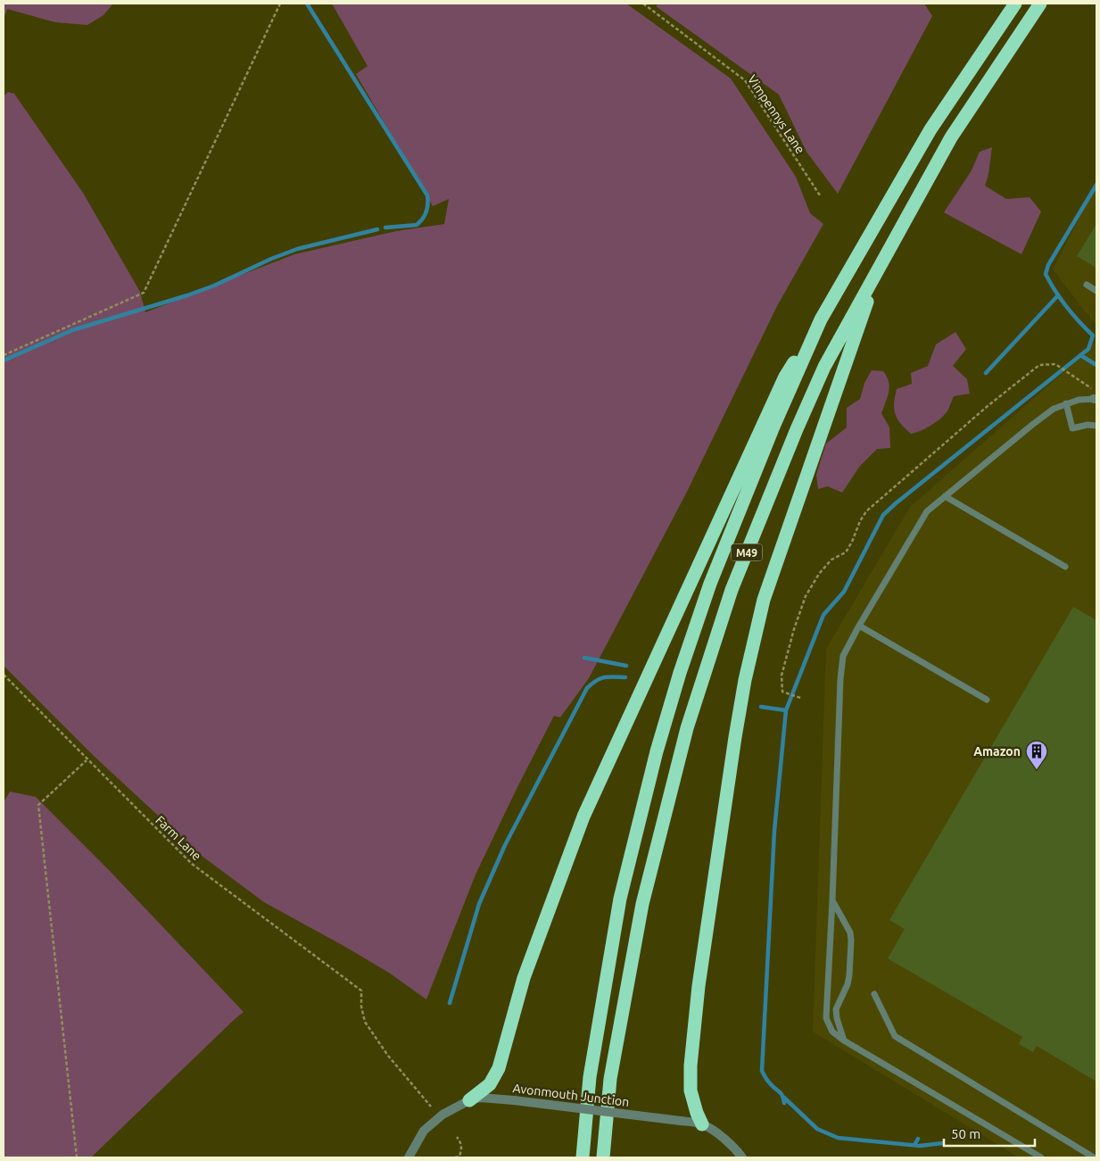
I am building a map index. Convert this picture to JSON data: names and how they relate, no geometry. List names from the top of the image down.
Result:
{
  "streets": {
    "highway": ["M49"],
    "street": ["Avonmouth Junction"],
    "path": ["Vimpennys Lane", "Farm Lane"]
  },
  "crossings": [
    ["M49", "Avonmouth Junction"]
  ],
  "places": {
    "building": ["Amazon"]
  },
  "scale_bar": "50 m"
}
